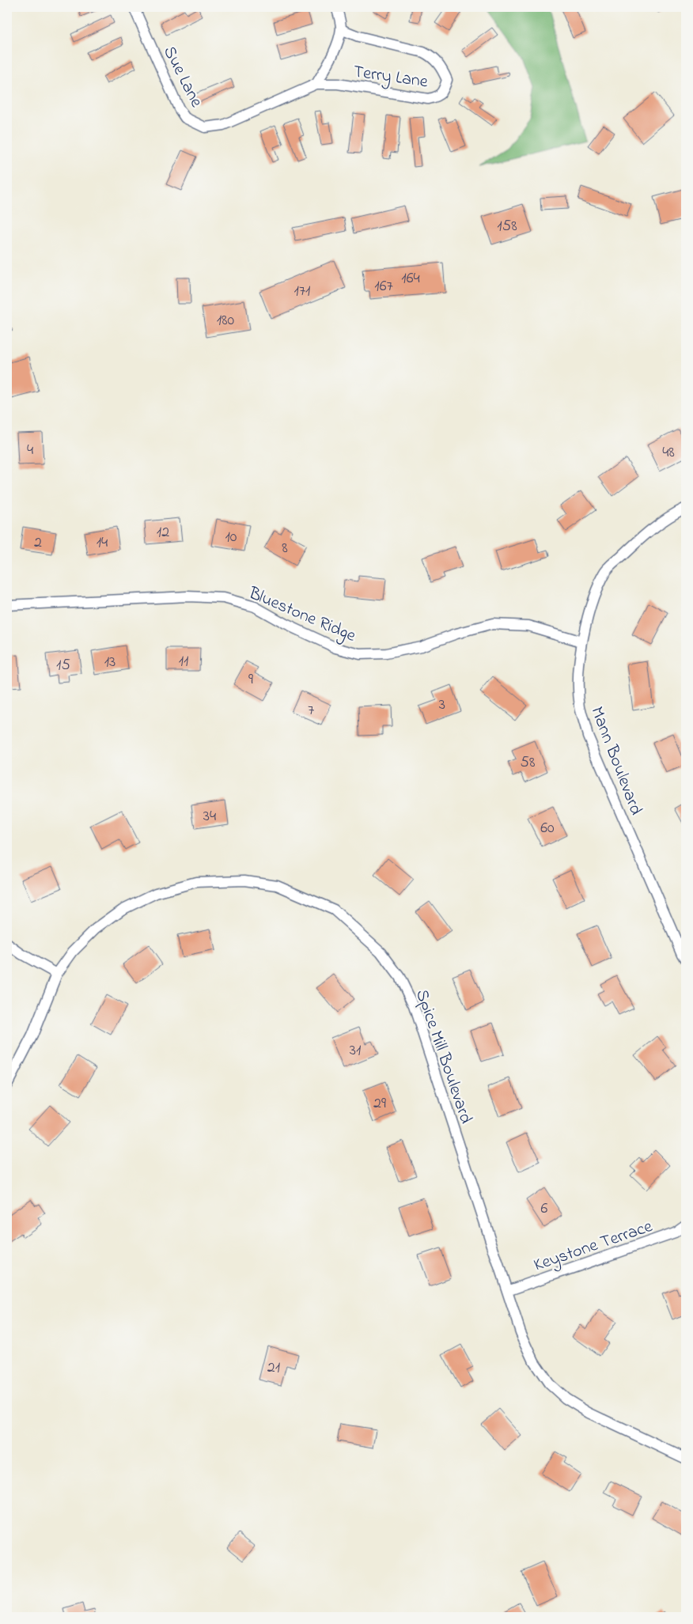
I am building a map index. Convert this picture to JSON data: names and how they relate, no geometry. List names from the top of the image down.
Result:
{
  "streets": {
    "street": [
      "Terry Lane",
      "Sue Lane",
      "Bluestone Ridge",
      "Mann Boulevard",
      "Spice Mill Boulevard",
      "Keystone Terrace"
    ]
  },
  "crossings": [
    ["Terry Lane", "Sue Lane"],
    ["Bluestone Ridge", "Mann Boulevard"],
    ["Spice Mill Boulevard", "Keystone Terrace"]
  ],
  "house_numbers": [
    "158",
    "164",
    "167",
    "171",
    "180",
    "4",
    "48",
    "12",
    "10",
    "2",
    "14",
    "8",
    "11",
    "13",
    "15",
    "9",
    "3",
    "7",
    "58",
    "34",
    "60",
    "31",
    "29",
    "6",
    "21"
  ]
}
